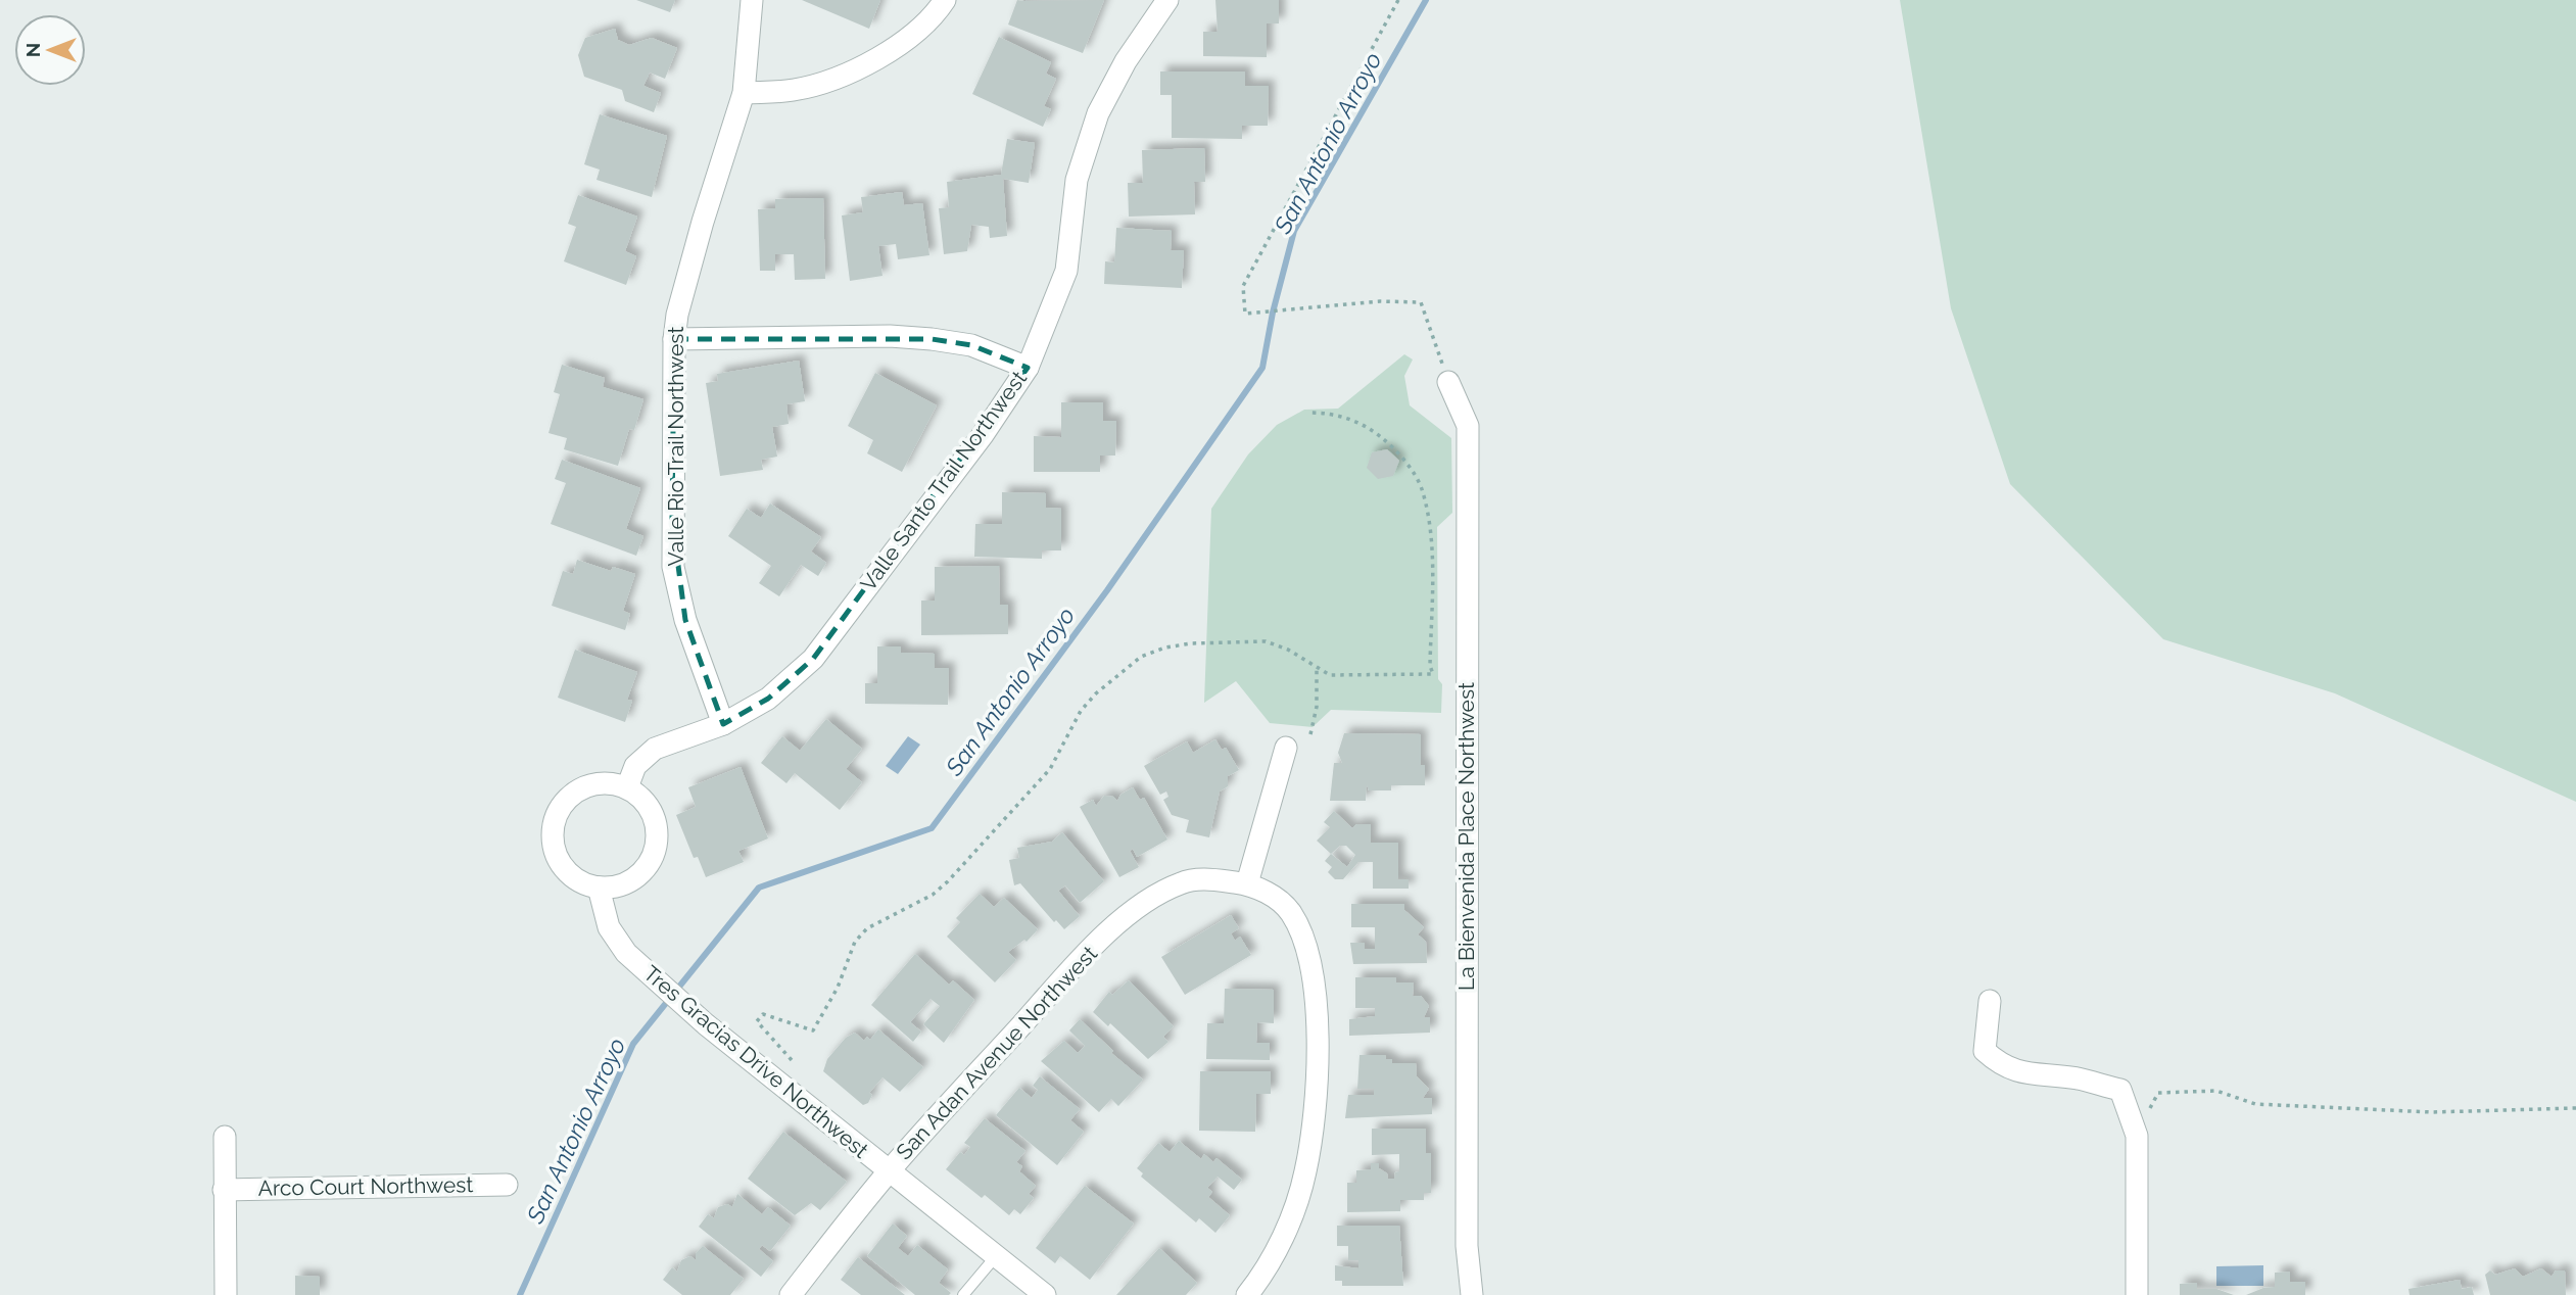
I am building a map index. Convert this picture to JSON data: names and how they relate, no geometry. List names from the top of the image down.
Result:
{
  "streets": {
    "street": [
      "Valle Rio Trail Northwest",
      "Valle Santo Trail Northwest",
      "La Bienvenida Place Northwest",
      "San Adan Avenue Northwest",
      "Tres Gracias Drive Northwest",
      "Arco Court Northwest"
    ]
  },
  "crossings": [
    ["Valle Rio Trail Northwest", "Valle Santo Trail Northwest"],
    ["Valle Santo Trail Northwest", "Tres Gracias Drive Northwest"],
    ["San Adan Avenue Northwest", "Tres Gracias Drive Northwest"]
  ],
  "water": ["San Antonio Arroyo"],
  "north": "left"
}
